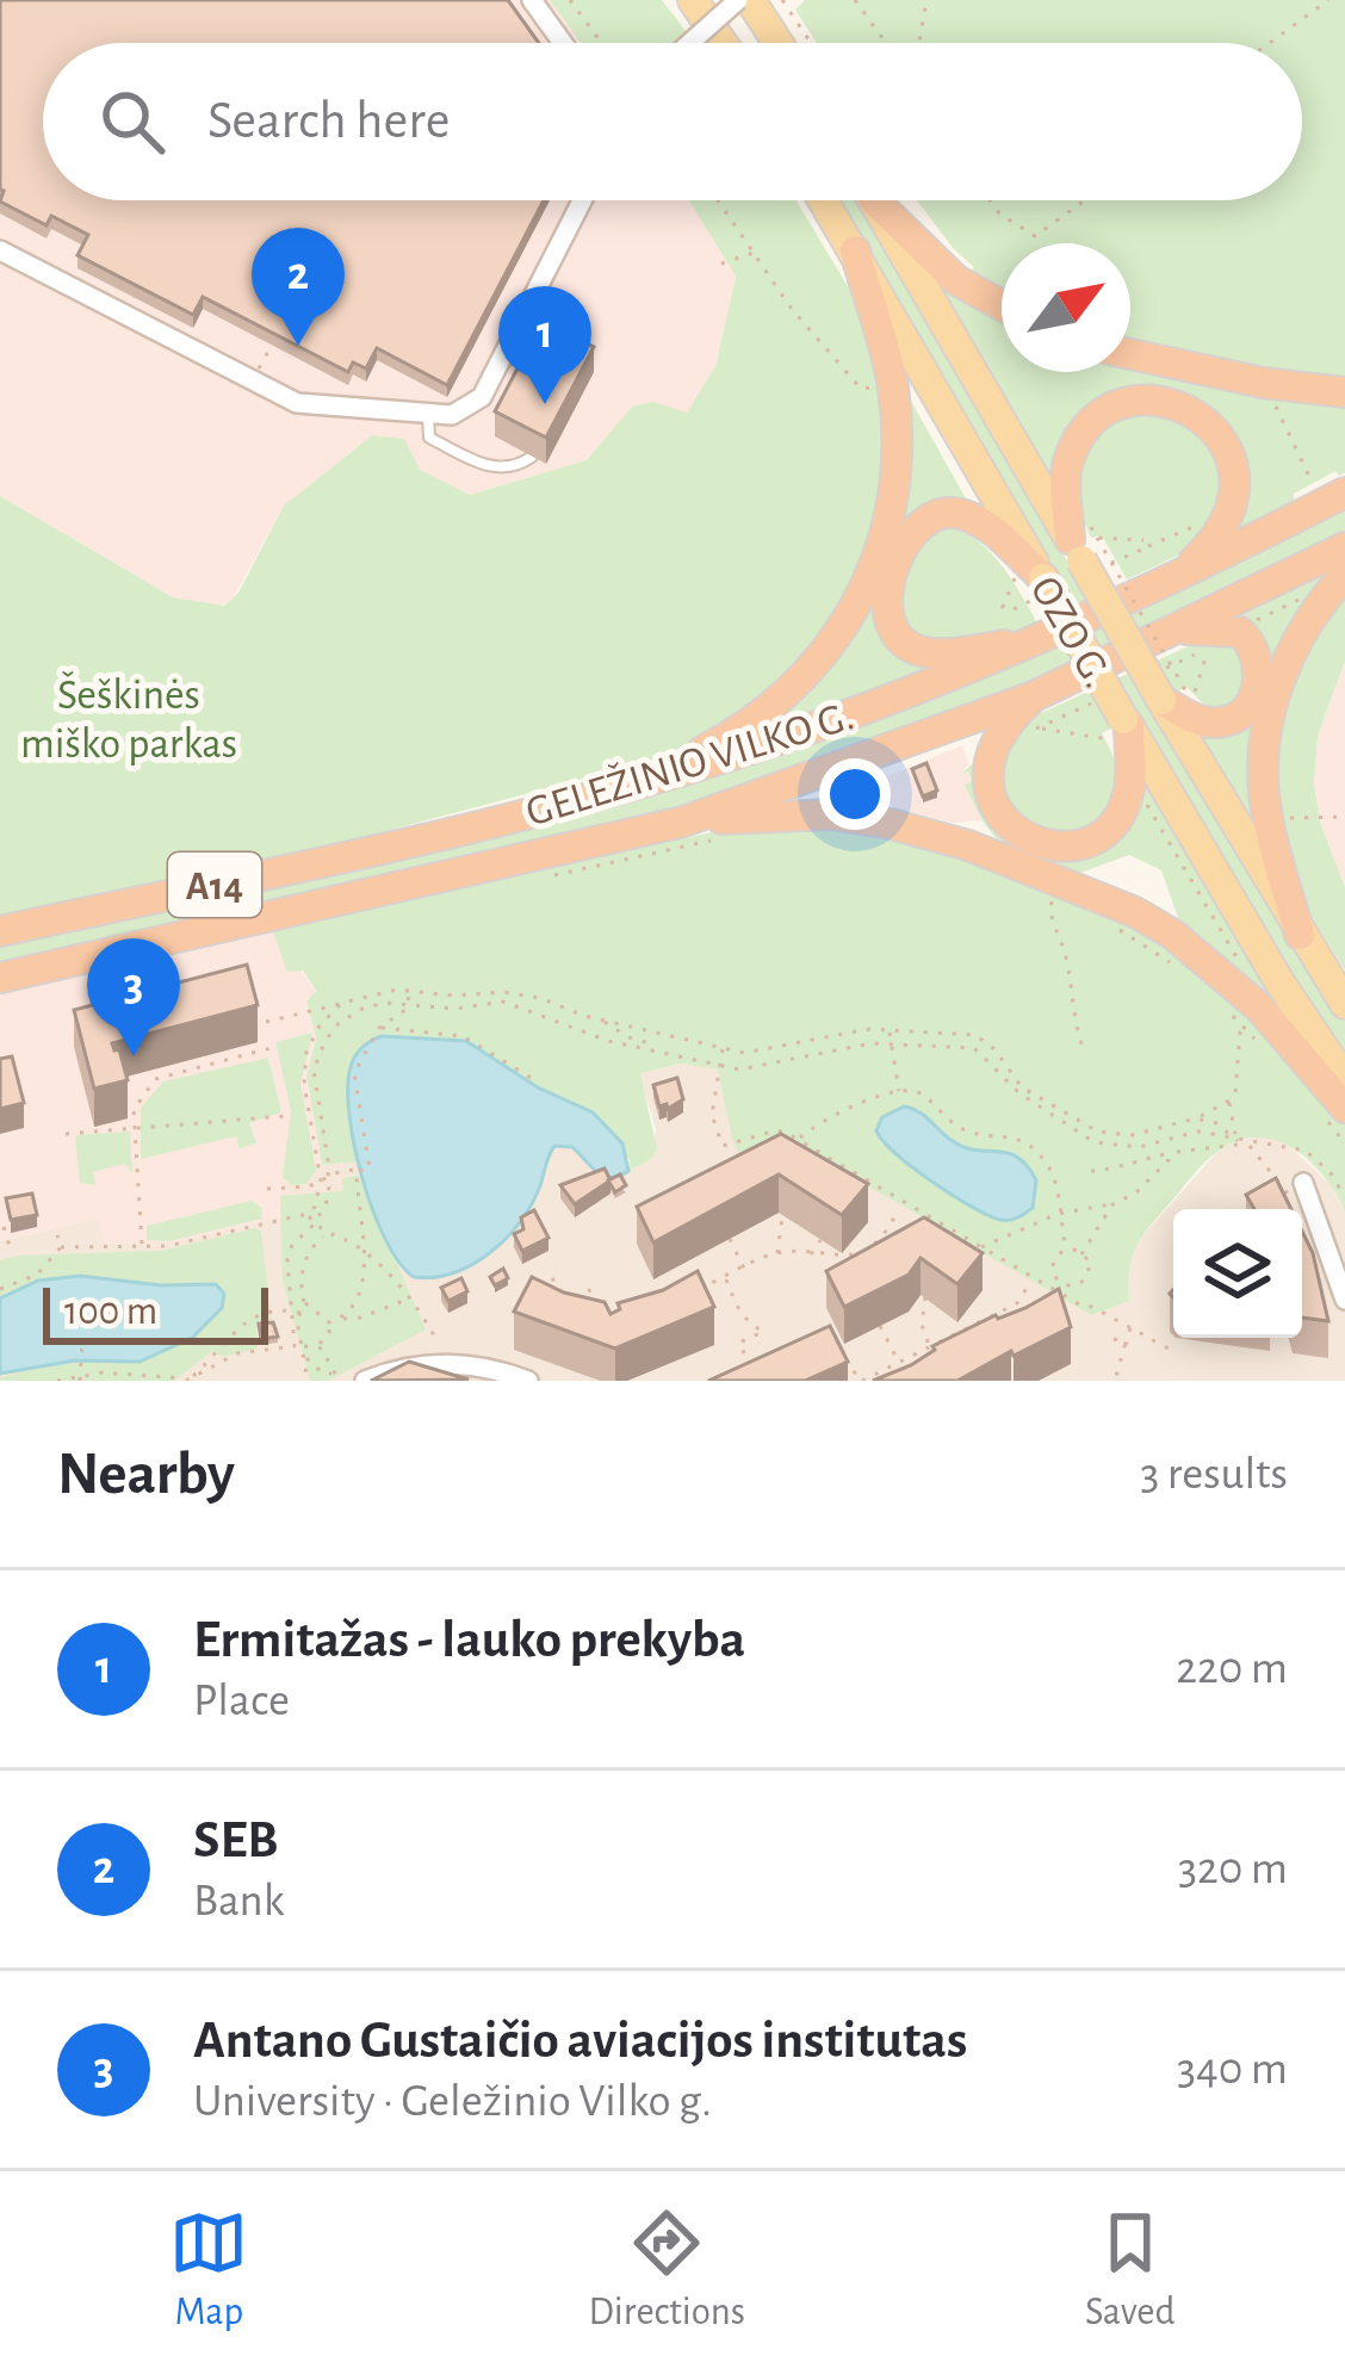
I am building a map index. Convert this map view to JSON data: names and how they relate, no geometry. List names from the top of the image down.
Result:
{
  "streets": {
    "highway": ["GELEŽINIO VILKO G.", "A14"],
    "main road": ["OZO G."]
  },
  "parks": ["Šeškinės miško parkas"],
  "scale_bar": "100 m",
  "north": "top right",
  "page": {
    "search": "Search here",
    "pins": ["2", "1", "3"],
    "scale": "100 m",
    "heading": ["Nearby", "3 results"],
    "list": [
      {
        "mark": "1",
        "name": "Ermitažas - lauko prekyba",
        "note": "Place",
        "value": "220 m"
      },
      {
        "mark": "2",
        "name": "SEB",
        "note": "Bank",
        "value": "320 m"
      },
      {
        "mark": "3",
        "name": "Antano Gustaičio aviacijos institutas",
        "note": "University · Geležinio Vilko g.",
        "value": "340 m"
      }
    ],
    "nav": ["Map", "Directions", "Saved"]
  }
}
